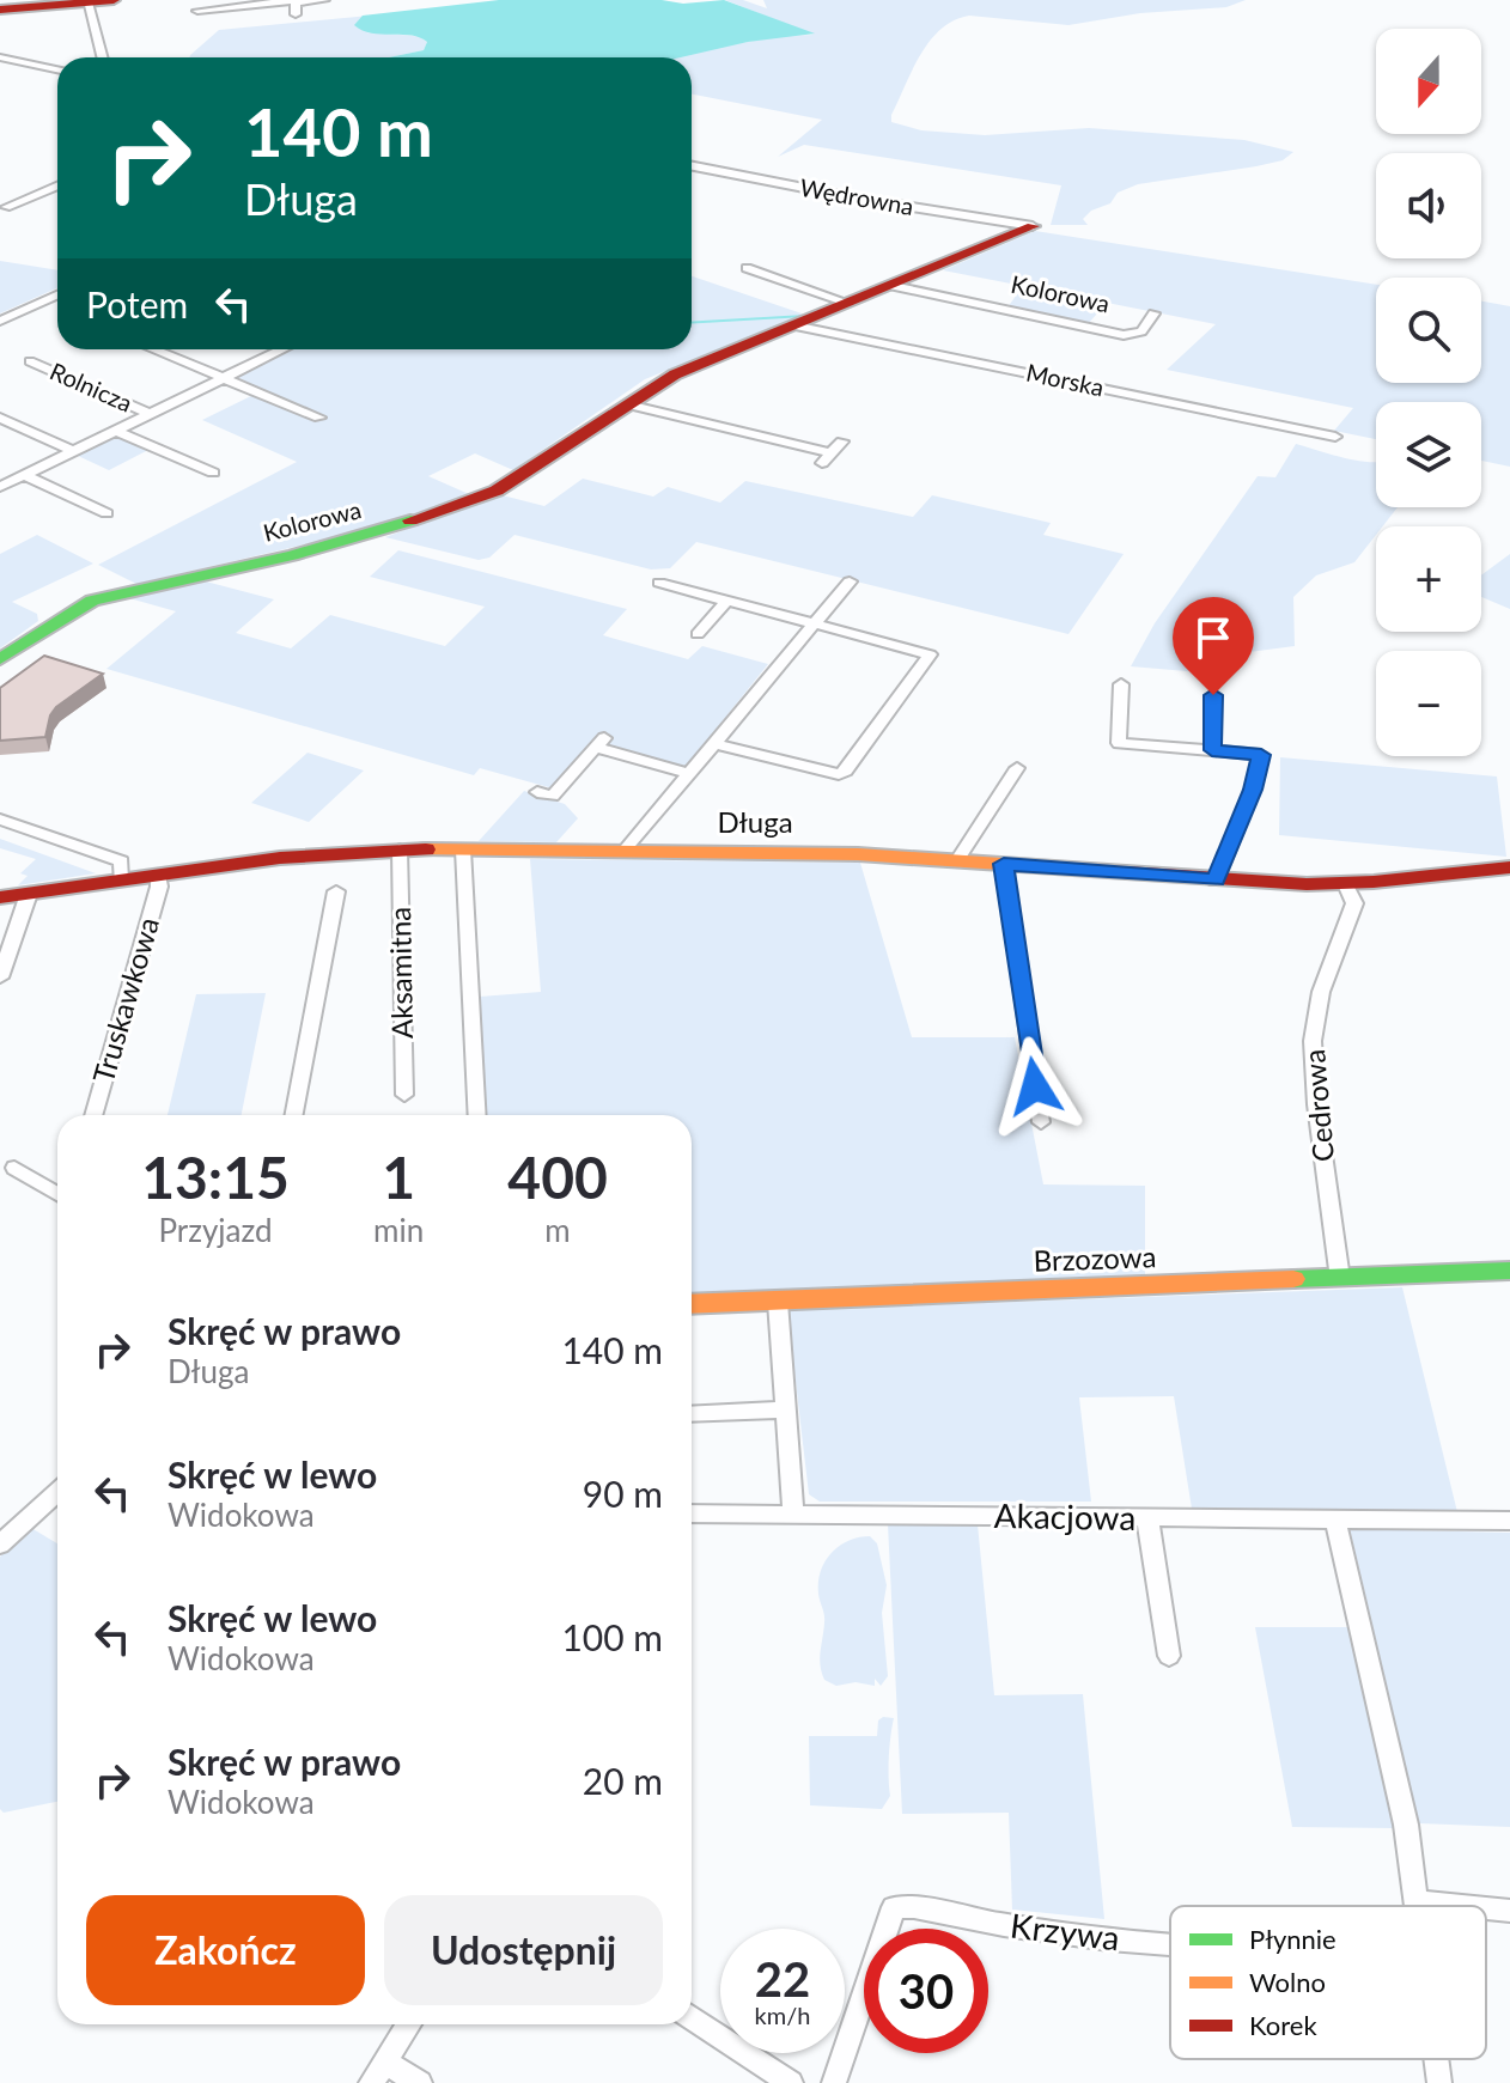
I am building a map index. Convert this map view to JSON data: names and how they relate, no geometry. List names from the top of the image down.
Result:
{
  "streets": {
    "street": [
      "Wędrowna",
      "Kolorowa",
      "Morska",
      "Rolnicza",
      "Długa",
      "Aksamitna",
      "Truskawkowa",
      "Cedrowa",
      "Brzozowa",
      "Akacjowa",
      "Krzywa"
    ]
  },
  "crossings": [
    ["Wędrowna", "Kolorowa"],
    ["Kolorowa", "Morska"],
    ["Długa", "Aksamitna"],
    ["Długa", "Truskawkowa"],
    ["Długa", "Cedrowa"],
    ["Cedrowa", "Brzozowa"]
  ],
  "legend": ["Płynnie", "Wolno", "Korek"],
  "north": "bottom",
  "page": {
    "map_buttons": ["+", "−"],
    "turn": ["140 m", "Długa"],
    "then": "Potem",
    "eta": [
      "13:15",
      "Przyjazd",
      "1",
      "min",
      "400",
      "m"
    ],
    "list": [
      {
        "name": "Skręć w prawo",
        "note": "Długa",
        "value": "140 m"
      },
      {
        "name": "Skręć w lewo",
        "note": "Widokowa",
        "value": "90 m"
      },
      {
        "name": "Skręć w lewo",
        "note": "Widokowa",
        "value": "100 m"
      },
      {
        "name": "Skręć w prawo",
        "note": "Widokowa",
        "value": "20 m"
      }
    ],
    "buttons": ["Zakończ", "Udostępnij"],
    "speed": "22 km/h",
    "limit": "30"
  }
}
